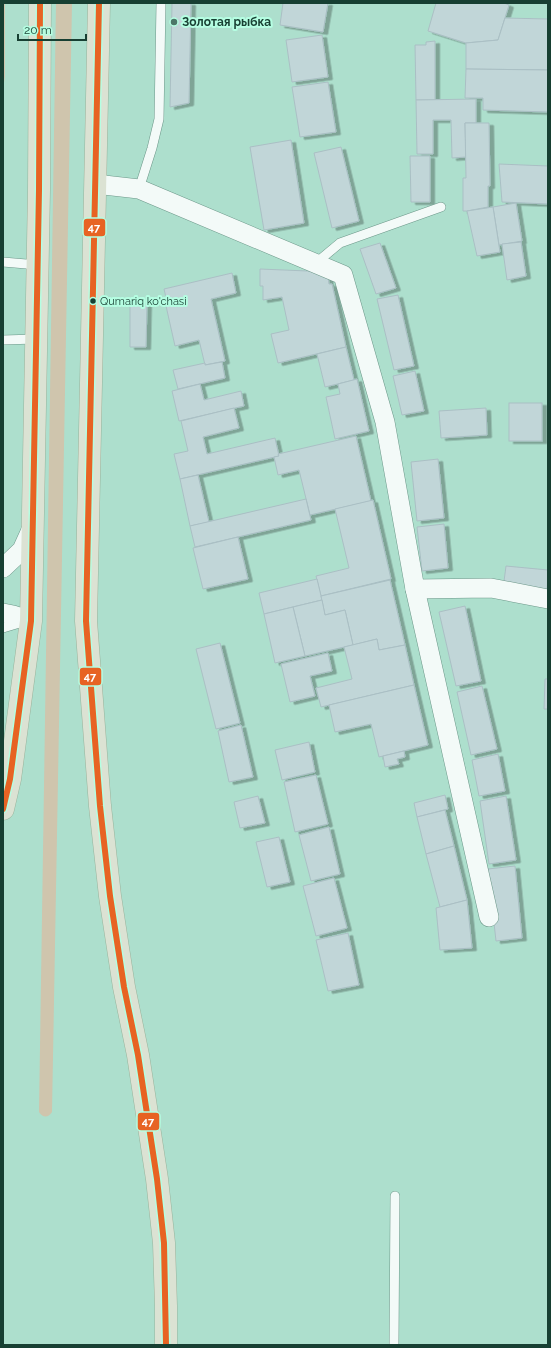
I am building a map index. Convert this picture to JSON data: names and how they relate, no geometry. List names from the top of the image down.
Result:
{
  "places": ["Золотая рыбка", "Qumariq ko'chasi"],
  "lines": ["transit line 47"],
  "scale_bar": "20 m"
}
